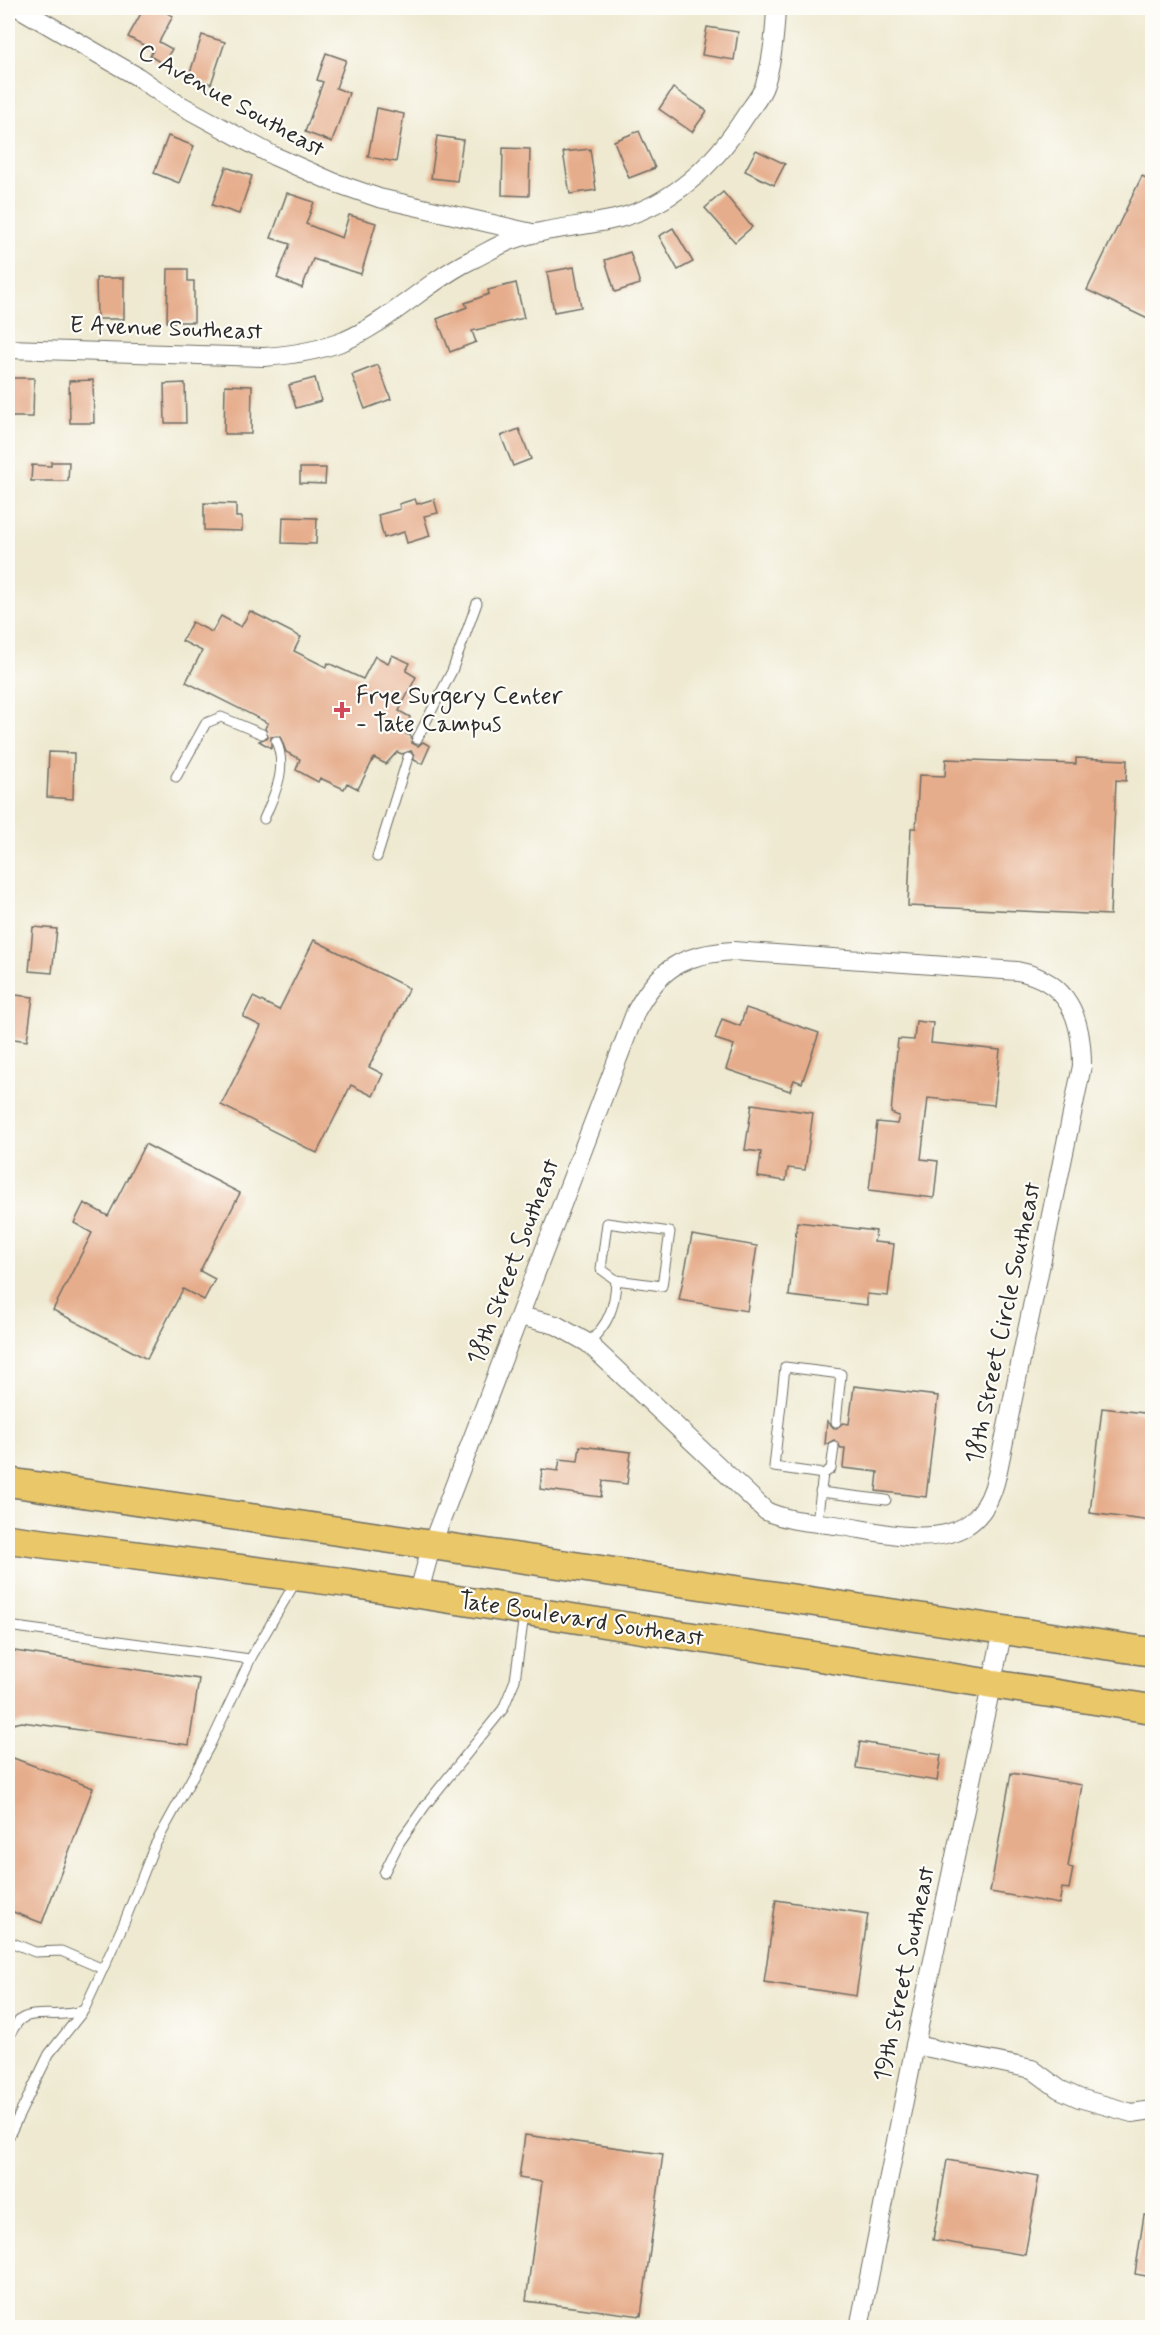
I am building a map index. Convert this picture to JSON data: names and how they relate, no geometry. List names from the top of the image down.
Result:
{
  "streets": {
    "main road": ["Tate Boulevard Southeast"],
    "street": [
      "C Avenue Southeast",
      "E Avenue Southeast",
      "18th Street Southeast",
      "18th Street Circle Southeast",
      "19th Street Southeast"
    ]
  },
  "crossings": [
    ["C Avenue Southeast", "E Avenue Southeast"],
    ["18th Street Southeast", "18th Street Circle Southeast"],
    ["18th Street Southeast", "Tate Boulevard Southeast"],
    ["Tate Boulevard Southeast", "19th Street Southeast"]
  ],
  "places": {
    "health": ["Frye Surgery Center - Tate Campus"]
  }
}
